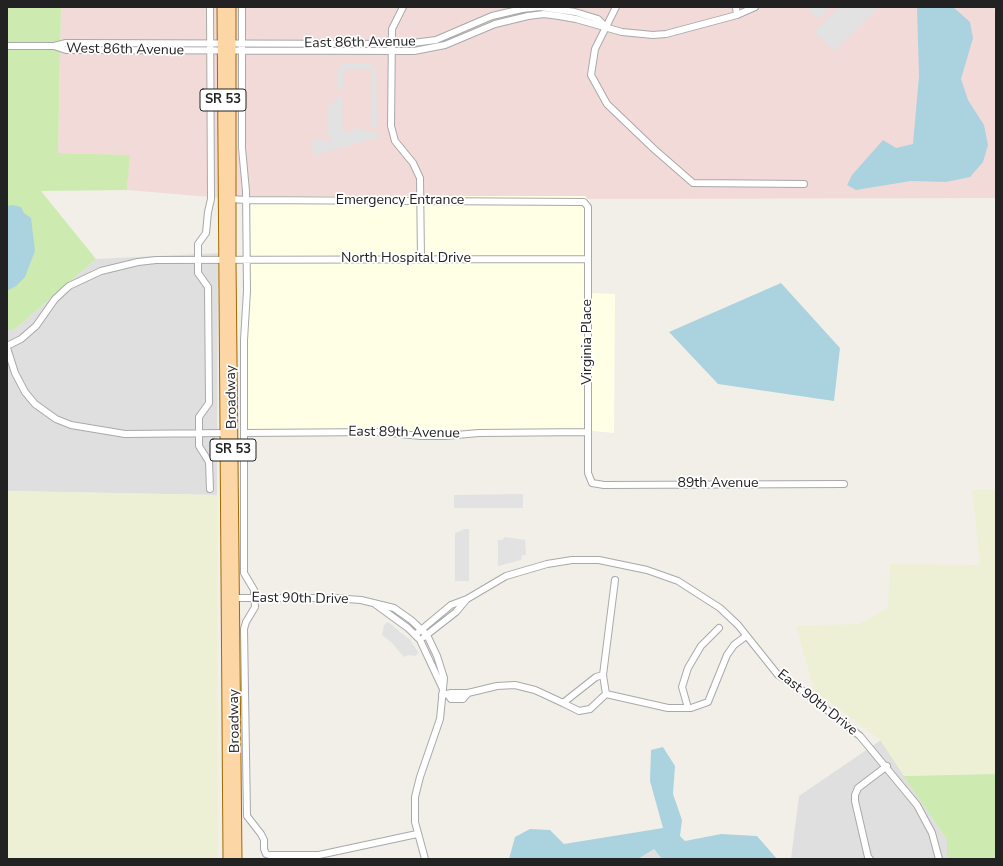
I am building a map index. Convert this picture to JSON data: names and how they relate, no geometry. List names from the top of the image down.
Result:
{
  "streets": {
    "main road": ["SR 53", "Broadway"],
    "street": [
      "East 86th Avenue",
      "West 86th Avenue",
      "Emergency Entrance",
      "North Hospital Drive",
      "Virginia Place",
      "East 89th Avenue",
      "89th Avenue",
      "East 90th Drive"
    ]
  },
  "crossings": [
    ["East 86th Avenue", "West 86th Avenue"],
    ["East 86th Avenue", "Broadway"],
    ["West 86th Avenue", "Broadway"],
    ["Emergency Entrance", "Virginia Place"],
    ["Emergency Entrance", "Broadway"],
    ["North Hospital Drive", "Virginia Place"],
    ["North Hospital Drive", "Broadway"],
    ["Virginia Place", "East 89th Avenue"],
    ["Virginia Place", "89th Avenue"],
    ["Broadway", "East 90th Drive"]
  ]
}
